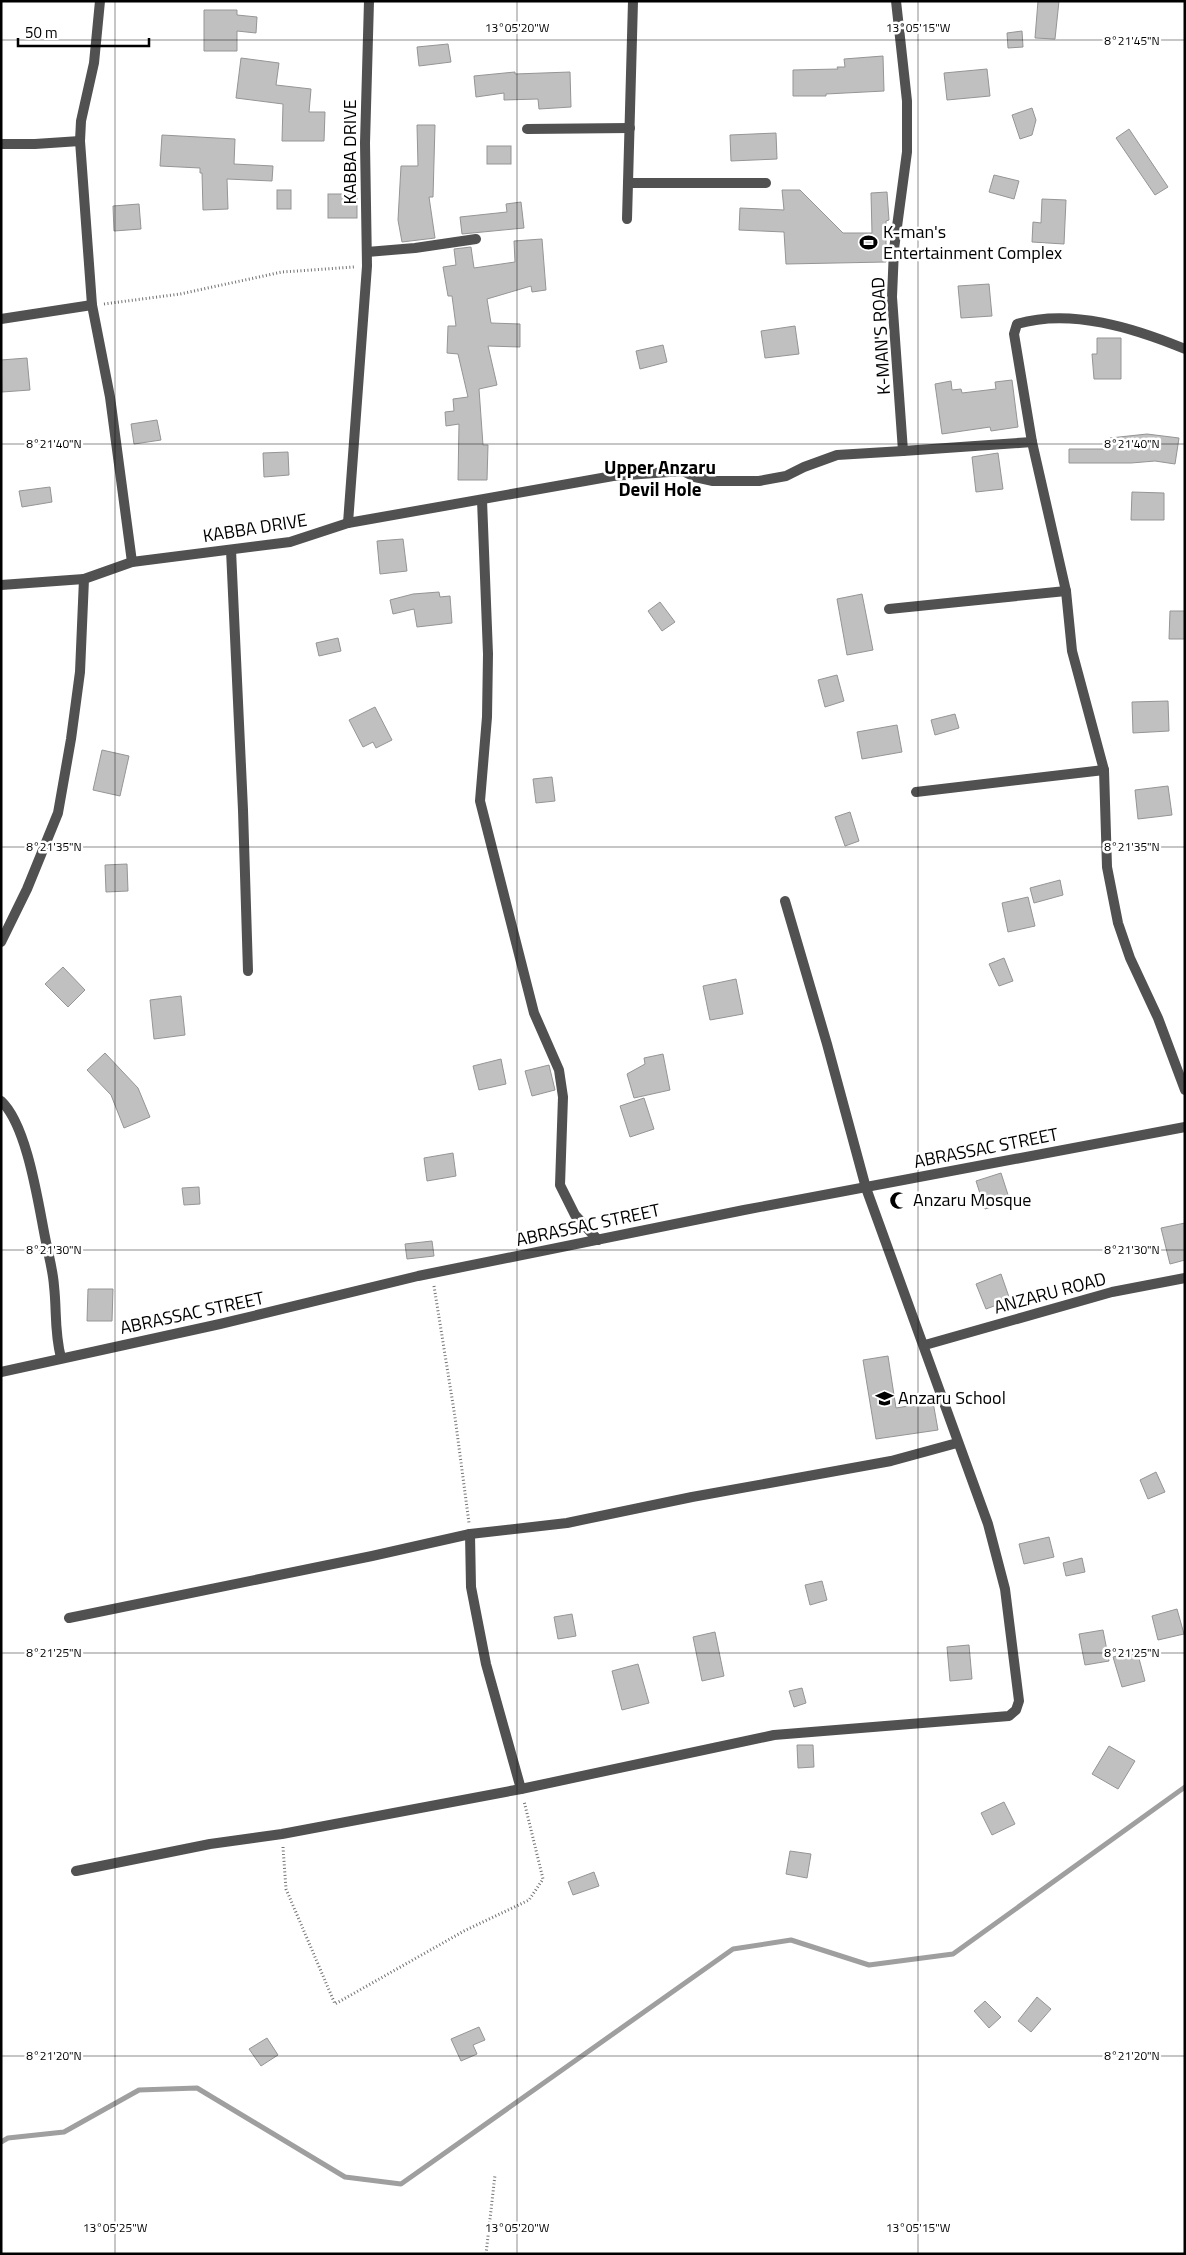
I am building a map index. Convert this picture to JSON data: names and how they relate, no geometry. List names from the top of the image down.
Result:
{
  "streets": {
    "street": [
      "KABBA DRIVE",
      "K-MAN'S ROAD",
      "ABRASSAC STREET",
      "ANZARU ROAD"
    ]
  },
  "districts": ["Upper Anzaru Devil Hole"],
  "places": {
    "sports": ["K-man's Entertainment Complex"],
    "mosque": ["Anzaru Mosque"],
    "school or university": ["Anzaru School"]
  },
  "scale_bar": "50 m",
  "coordinates": [
    "13°05'20\"W",
    "13°05'15\"W",
    "8°21'45\"N",
    "8°21'40\"N",
    "8°21'35\"N",
    "8°21'30\"N",
    "8°21'25\"N",
    "8°21'20\"N",
    "13°05'25\"W"
  ]
}
